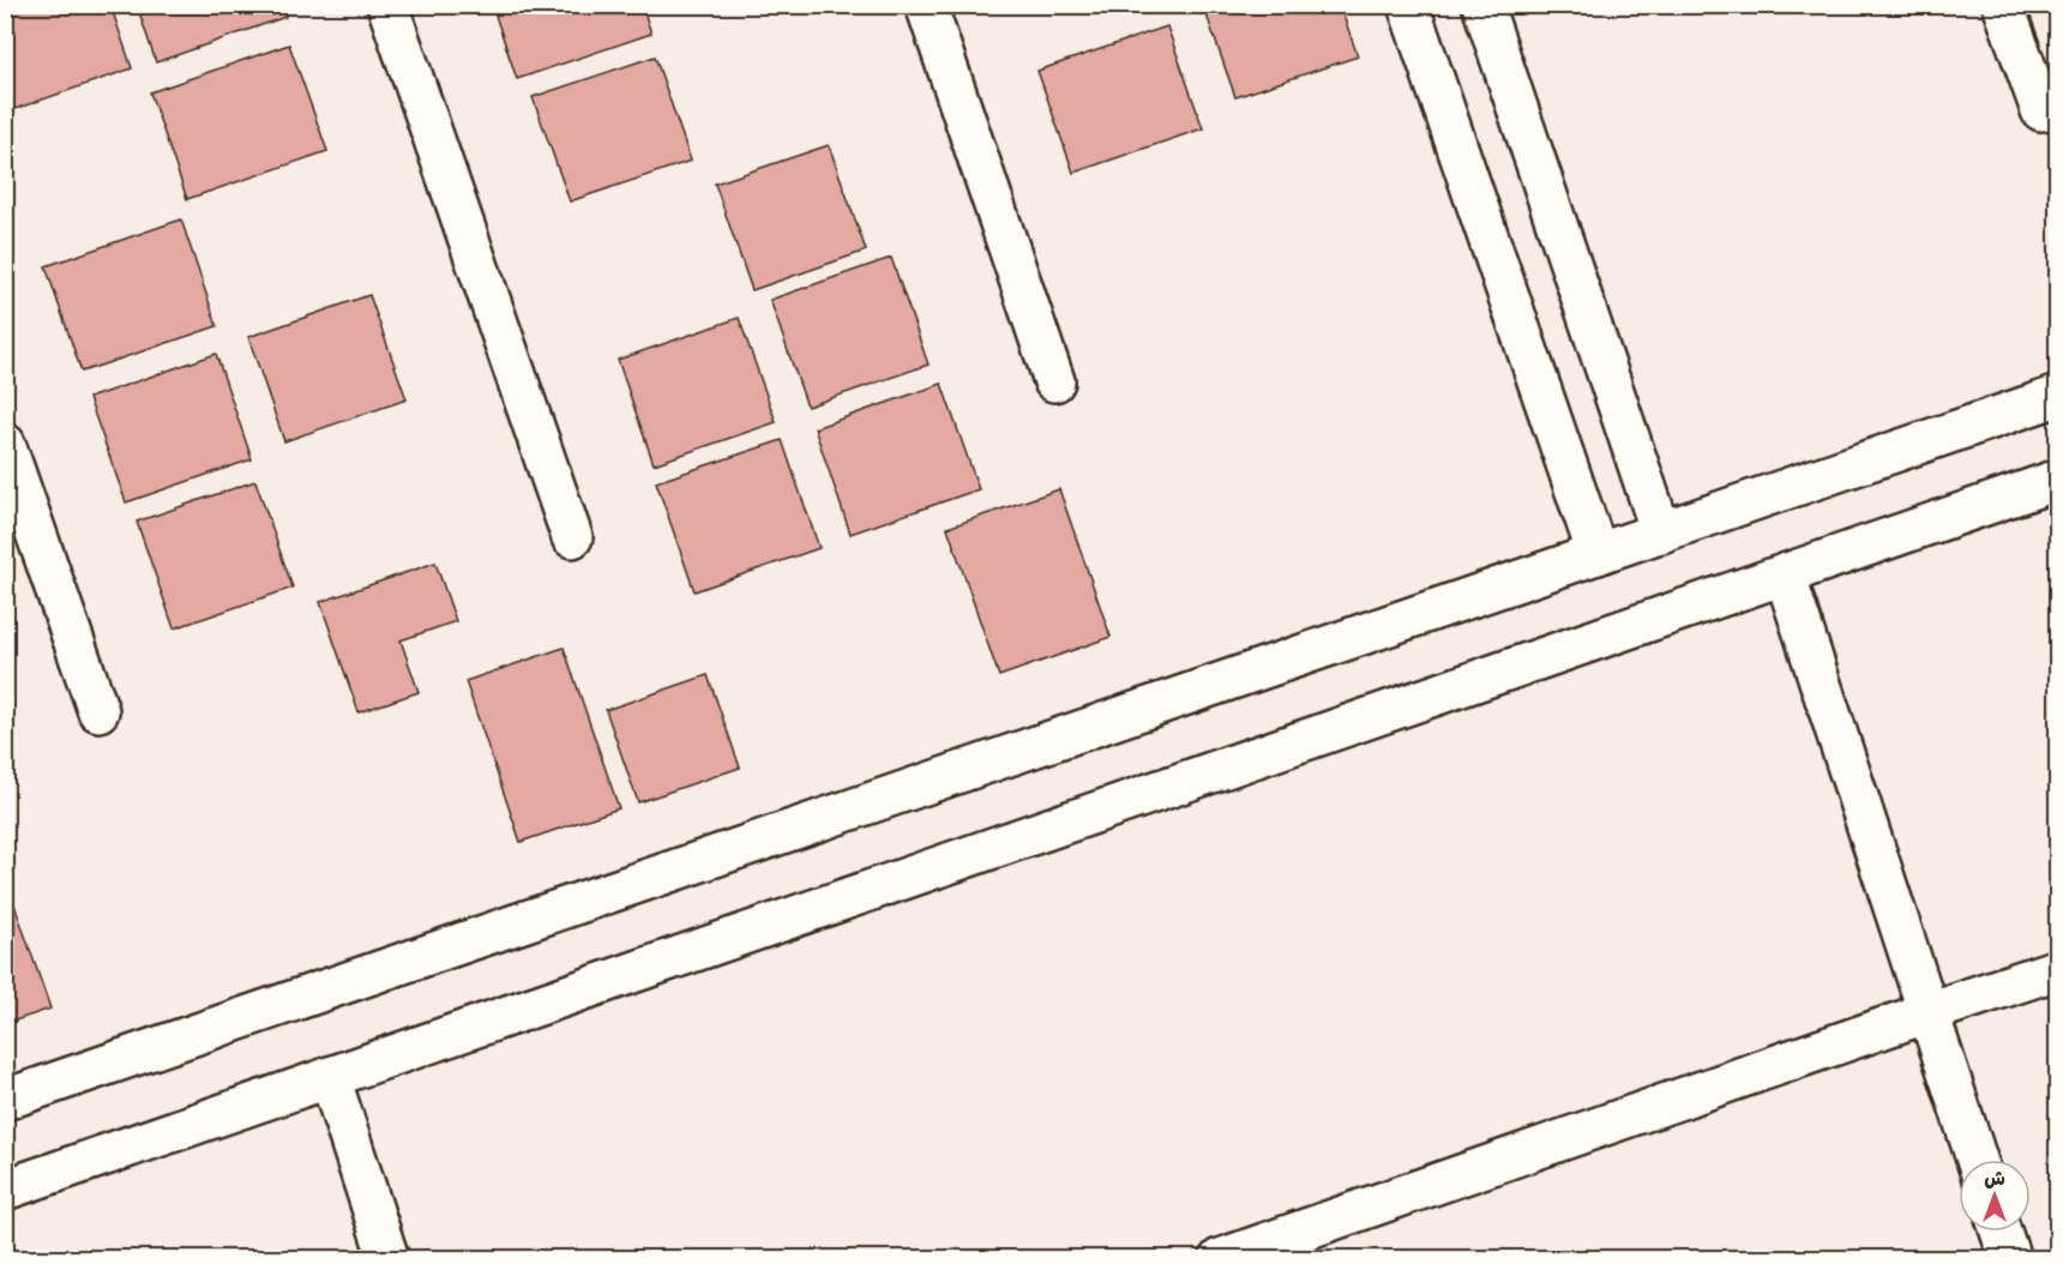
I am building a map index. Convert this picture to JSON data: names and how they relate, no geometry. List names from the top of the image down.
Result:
{
  "north": "top"
}
